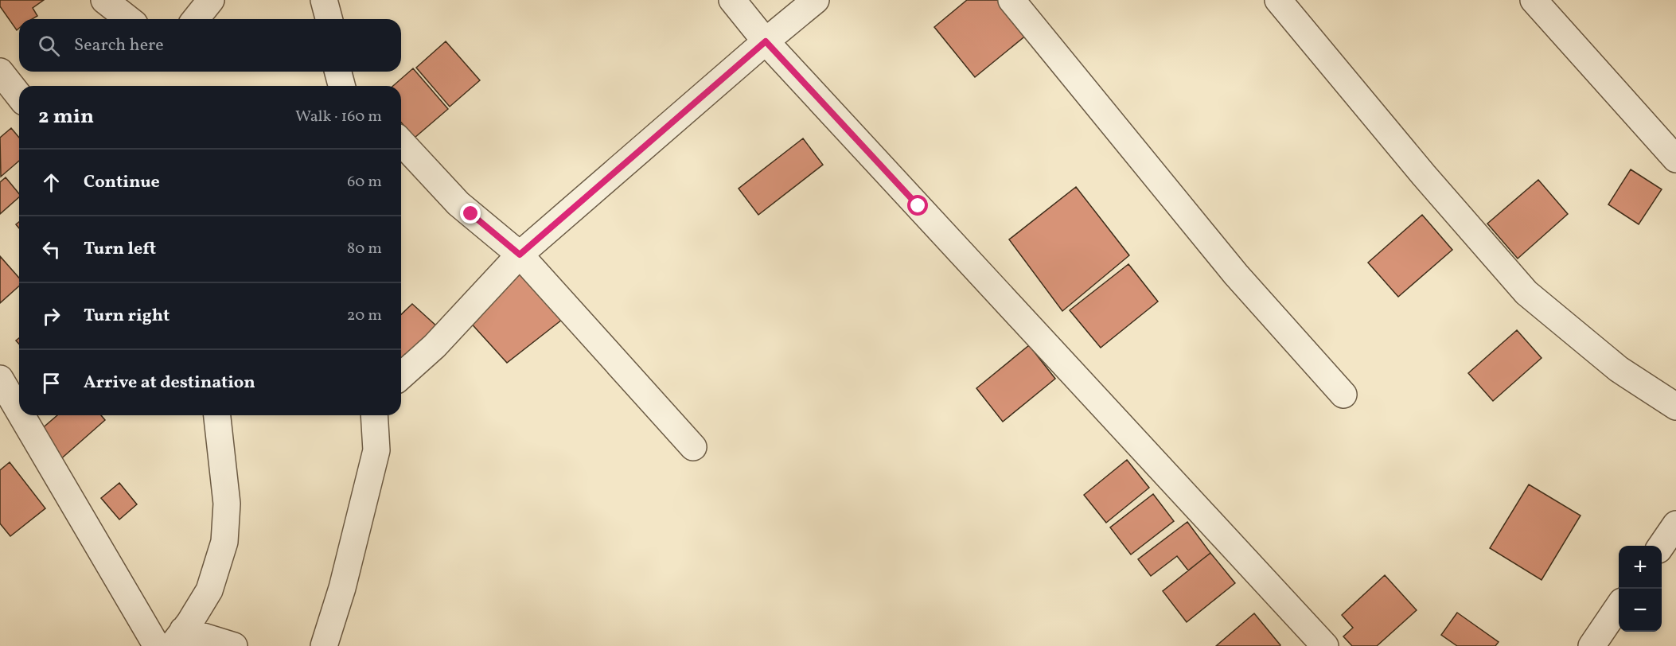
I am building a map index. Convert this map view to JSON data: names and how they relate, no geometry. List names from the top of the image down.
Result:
{
  "page": {
    "search": "Search here",
    "heading": ["2 min", "Walk · 160 m"],
    "list": [
      ["Continue", "60 m"],
      ["Turn left", "80 m"],
      ["Turn right", "20 m"],
      "Arrive at destination"
    ],
    "map_buttons": ["+", "−"]
  }
}
